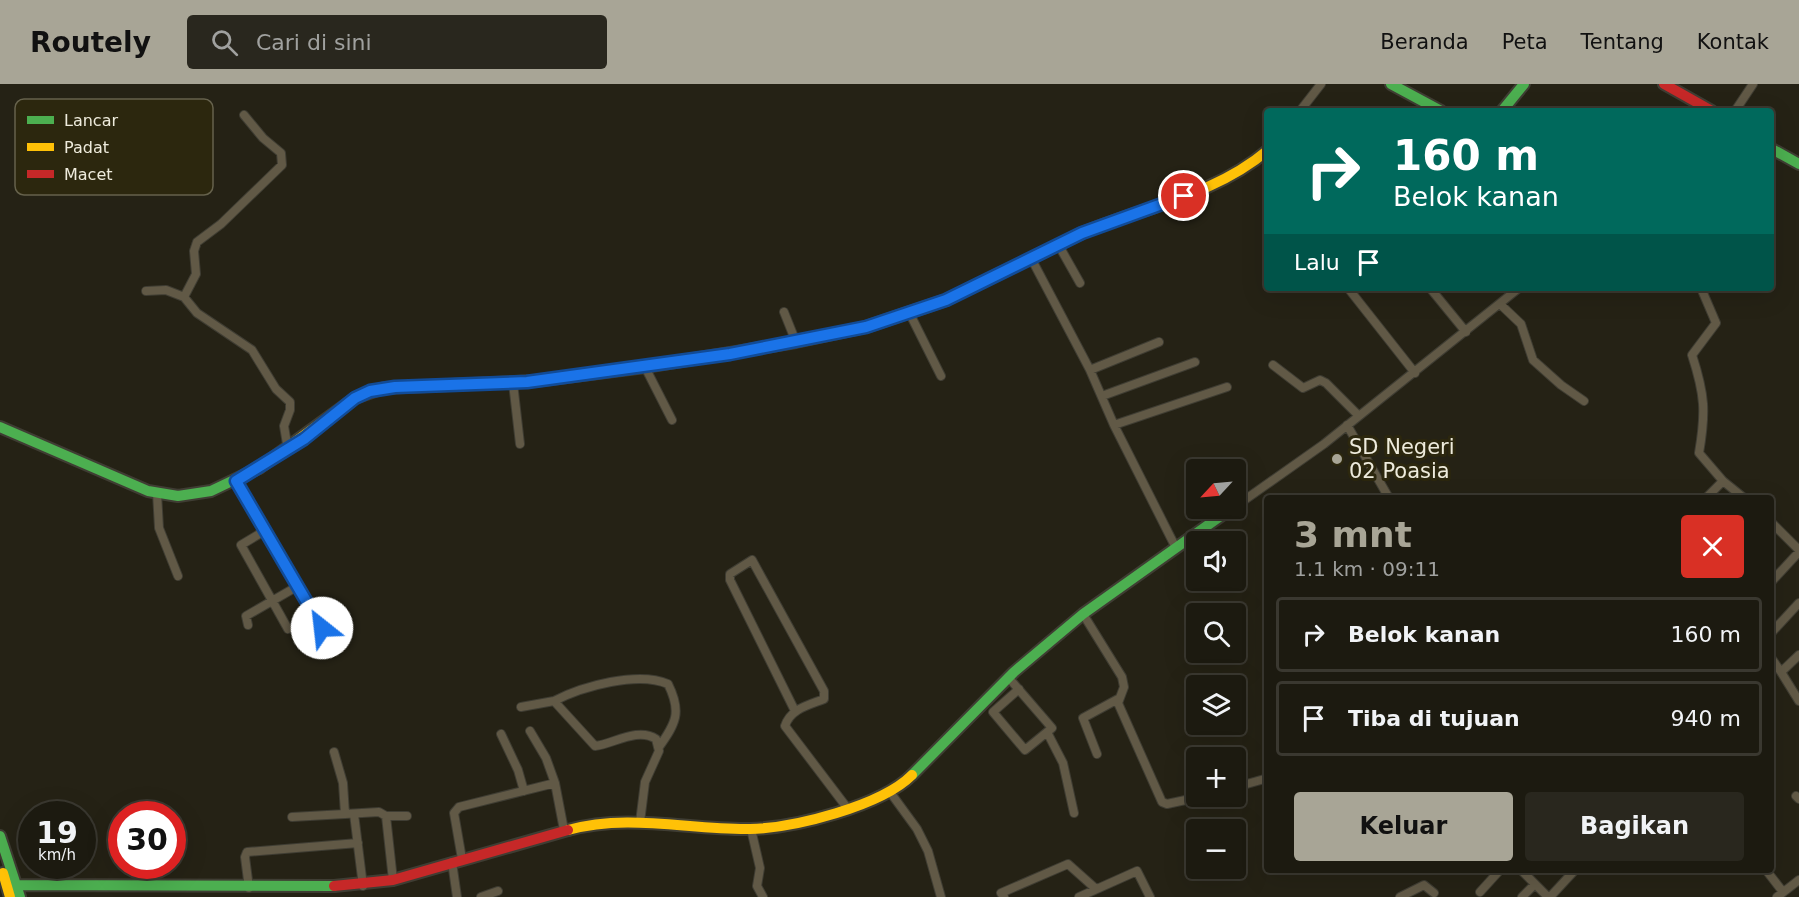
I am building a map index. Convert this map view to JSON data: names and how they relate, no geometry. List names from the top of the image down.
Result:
{
  "places": ["SD Negeri 02 Poasia"],
  "legend": ["Lancar", "Padat", "Macet"],
  "north": "bottom left",
  "page": {
    "header": "Routely",
    "search": "Cari di sini",
    "nav": [
      "Beranda",
      "Peta",
      "Tentang",
      "Kontak"
    ],
    "turn": ["160 m", "Belok kanan"],
    "then": "Lalu",
    "map_buttons": ["+", "−"],
    "heading": ["3 mnt", "1.1 km · 09:11"],
    "list": [
      {
        "name": "Belok kanan",
        "value": "160 m"
      },
      {
        "name": "Tiba di tujuan",
        "value": "940 m"
      }
    ],
    "buttons": ["Keluar", "Bagikan"],
    "speed": "19 km/h",
    "limit": "30"
  }
}
